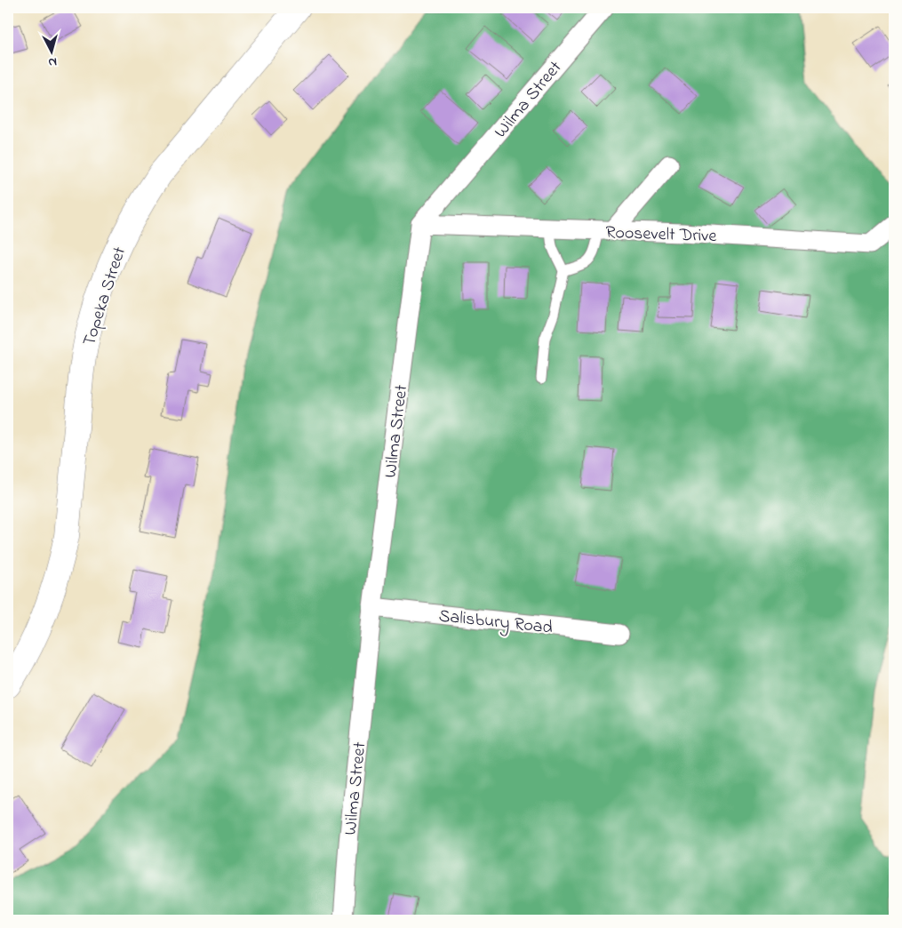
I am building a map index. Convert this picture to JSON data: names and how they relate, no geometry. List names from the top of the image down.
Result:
{
  "streets": {
    "street": [
      "Wilma Street",
      "Roosevelt Drive",
      "Topeka Street",
      "Salisbury Road"
    ]
  },
  "crossings": [
    ["Wilma Street", "Roosevelt Drive"],
    ["Wilma Street", "Salisbury Road"]
  ],
  "north": "bottom"
}
